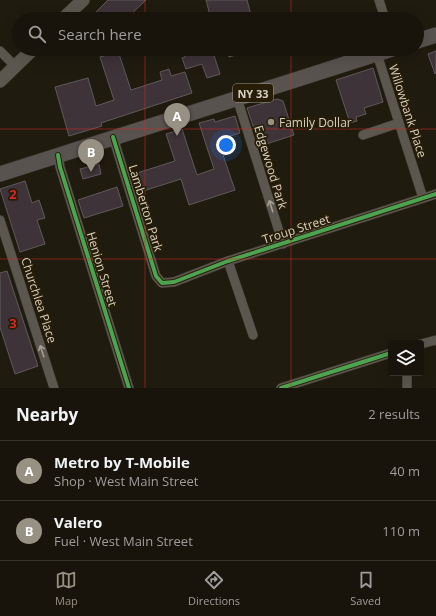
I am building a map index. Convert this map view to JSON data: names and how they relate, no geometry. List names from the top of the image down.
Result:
{
  "streets": {
    "main road": ["NY 33"],
    "street": [
      "Willowbank Place",
      "Edgewood Park",
      "Lamberton Park",
      "Troup Street",
      "Henion Street",
      "Churchlea Place"
    ]
  },
  "crossings": [
    ["NY 33", "Edgewood Park"],
    ["NY 33", "Lamberton Park"],
    ["NY 33", "Henion Street"],
    ["Willowbank Place", "Troup Street"],
    ["Edgewood Park", "Troup Street"],
    ["Lamberton Park", "Troup Street"]
  ],
  "one_way": ["Edgewood Park", "Churchlea Place"],
  "places": ["Family Dollar"],
  "page": {
    "search": "Search here",
    "pins": ["A", "B"],
    "heading": ["Nearby", "2 results"],
    "list": [
      {
        "mark": "A",
        "name": "Metro by T-Mobile",
        "note": "Shop · West Main Street",
        "value": "40 m"
      },
      {
        "mark": "B",
        "name": "Valero",
        "note": "Fuel · West Main Street",
        "value": "110 m"
      }
    ],
    "nav": ["Map", "Directions", "Saved"]
  },
  "grid": {
    "rows": ["2", "3"]
  }
}
